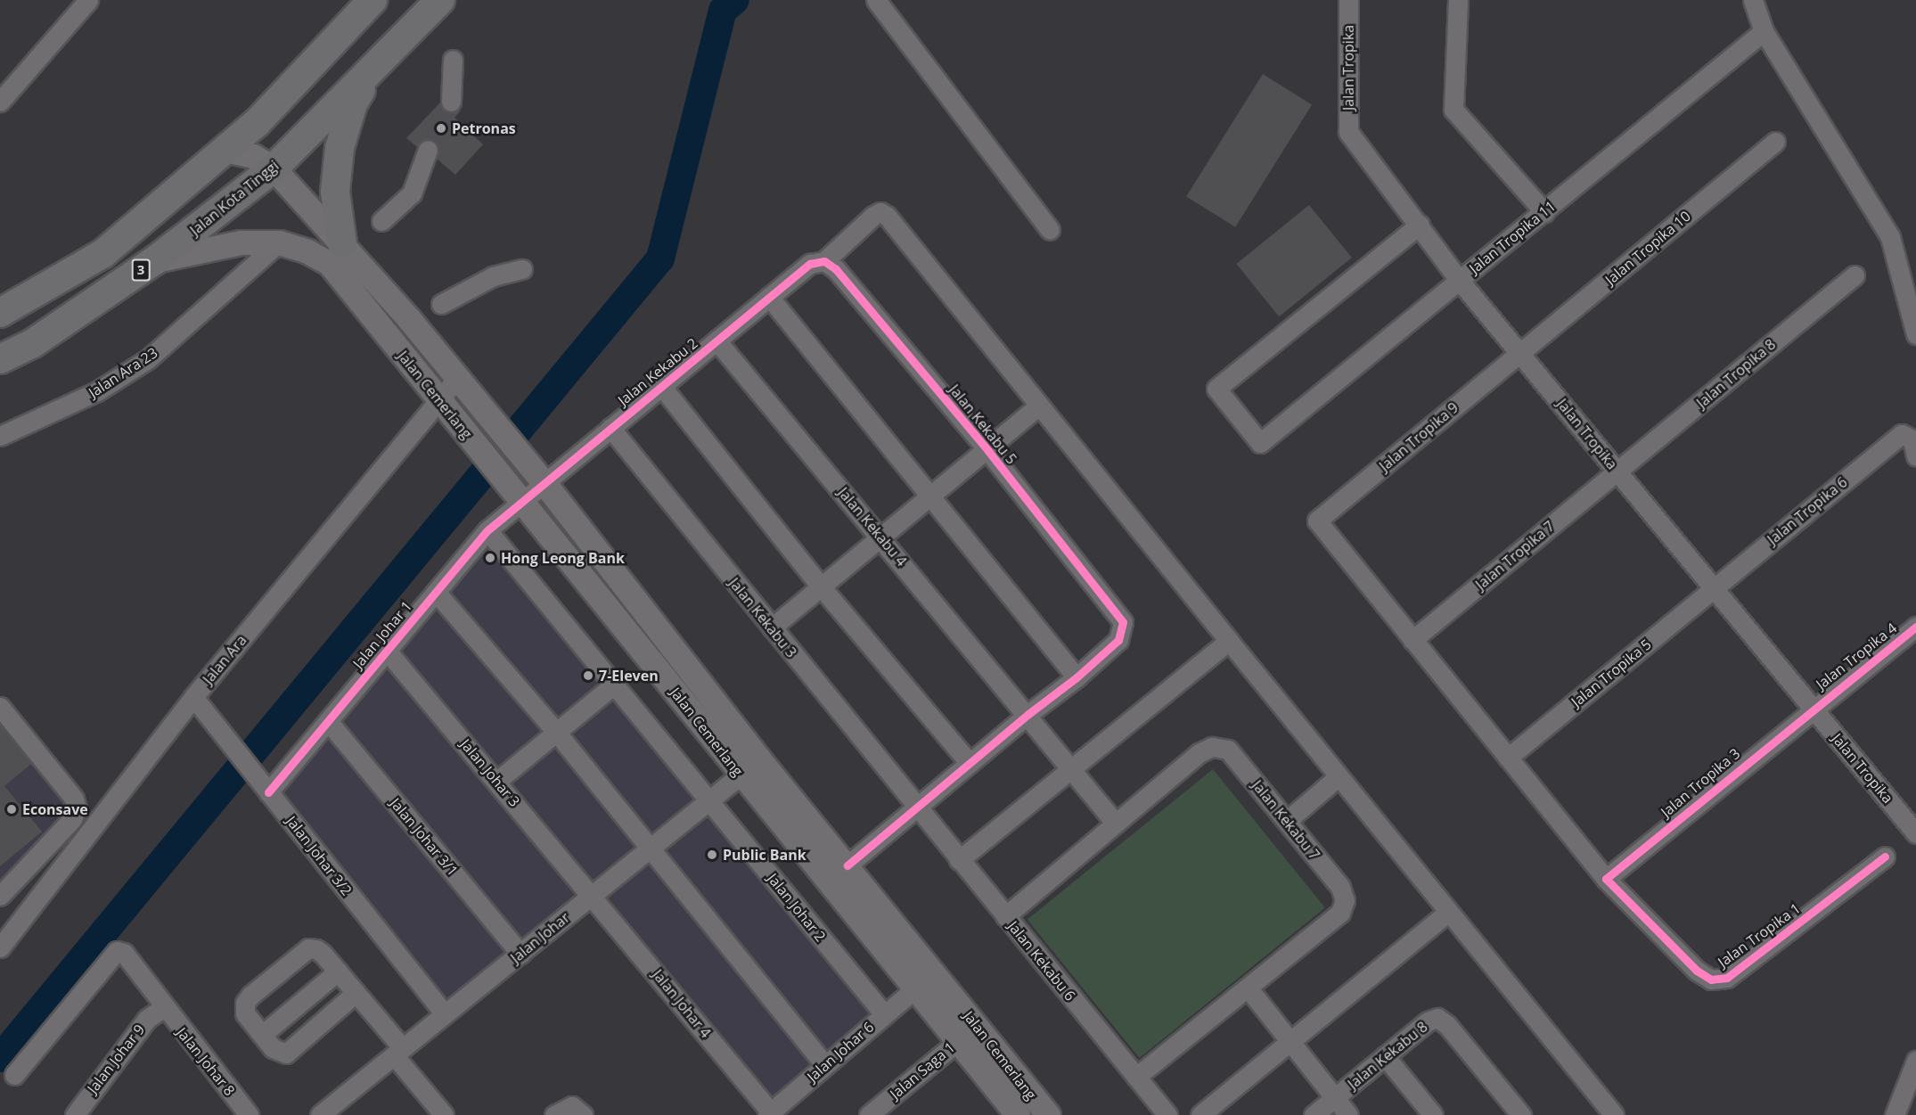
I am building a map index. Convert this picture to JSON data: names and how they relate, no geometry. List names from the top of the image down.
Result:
{
  "streets": {
    "highway": ["Jalan Kota Tinggi", "3"],
    "main road": ["Jalan Cemerlang"],
    "street": [
      "Jalan Tropika",
      "Jalan Tropika 11",
      "Jalan Tropika 10",
      "Jalan Kekabu 2",
      "Jalan Ara 23",
      "Jalan Tropika 8",
      "Jalan Kekabu 5",
      "Jalan Tropika 9",
      "Jalan Tropika 6",
      "Jalan Kekabu 4",
      "Jalan Tropika 7",
      "Jalan Kekabu 3",
      "Jalan Johar 1",
      "Jalan Tropika 4",
      "Jalan Ara",
      "Jalan Tropika 5",
      "Jalan Johar 3",
      "Jalan Tropika 3",
      "Jalan Kekabu 7",
      "Jalan Johar 3/1",
      "Jalan Johar 3/2",
      "Jalan Johar 2",
      "Jalan Tropika 1",
      "Jalan Johar",
      "Jalan Kekabu 6",
      "Jalan Johar 4",
      "Jalan Johar 6",
      "Jalan Kekabu 8",
      "Jalan Johar 9",
      "Jalan Johar 8",
      "Jalan Saga 1"
    ]
  },
  "crossings": [
    ["Jalan Tropika", "Jalan Tropika 11"],
    ["Jalan Tropika", "Jalan Tropika 10"],
    ["Jalan Tropika", "Jalan Tropika 8"],
    ["Jalan Tropika", "Jalan Tropika 9"],
    ["Jalan Tropika", "Jalan Tropika 6"],
    ["Jalan Tropika", "Jalan Tropika 7"],
    ["Jalan Tropika", "Jalan Tropika 4"],
    ["Jalan Tropika", "Jalan Tropika 5"],
    ["Jalan Tropika", "Jalan Tropika 3"],
    ["Jalan Kota Tinggi", "Jalan Cemerlang"],
    ["Jalan Tropika 10", "Jalan Tropika 9"],
    ["Jalan Kekabu 2", "Jalan Cemerlang"],
    ["Jalan Kekabu 2", "Jalan Kekabu 5"],
    ["Jalan Kekabu 2", "Jalan Kekabu 4"],
    ["Jalan Kekabu 2", "Jalan Kekabu 3"],
    ["Jalan Kekabu 2", "Jalan Johar 1"],
    ["Jalan Ara 23", "Jalan Cemerlang"],
    ["Jalan Tropika 8", "Jalan Tropika 7"],
    ["Jalan Cemerlang", "Jalan Johar 1"],
    ["Jalan Cemerlang", "Jalan Ara"],
    ["Jalan Cemerlang", "Jalan Johar"],
    ["Jalan Cemerlang", "Jalan Johar 6"],
    ["Jalan Cemerlang", "Jalan Saga 1"],
    ["Jalan Tropika 9", "Jalan Tropika 7"],
    ["Jalan Tropika 6", "Jalan Tropika 5"],
    ["Jalan Kekabu 4", "Jalan Kekabu 7"],
    ["Jalan Kekabu 3", "Jalan Kekabu 6"],
    ["Jalan Johar 1", "Jalan Johar 3"],
    ["Jalan Johar 1", "Jalan Johar 3/1"],
    ["Jalan Johar 1", "Jalan Johar 3/2"],
    ["Jalan Tropika 4", "Jalan Tropika 3"],
    ["Jalan Ara", "Jalan Johar 3/2"],
    ["Jalan Johar 3", "Jalan Johar"],
    ["Jalan Johar 3", "Jalan Johar 4"],
    ["Jalan Tropika 3", "Jalan Tropika 1"],
    ["Jalan Kekabu 7", "Jalan Kekabu 6"],
    ["Jalan Johar 3/1", "Jalan Johar"],
    ["Jalan Johar 3/2", "Jalan Johar"],
    ["Jalan Johar 2", "Jalan Johar"],
    ["Jalan Johar 2", "Jalan Johar 6"],
    ["Jalan Johar", "Jalan Johar 4"],
    ["Jalan Johar 4", "Jalan Johar 6"],
    ["Jalan Johar 9", "Jalan Johar 8"]
  ],
  "places": [
    "Petronas",
    "Hong Leong Bank",
    "7-Eleven",
    "Econsave",
    "Public Bank"
  ]
}
